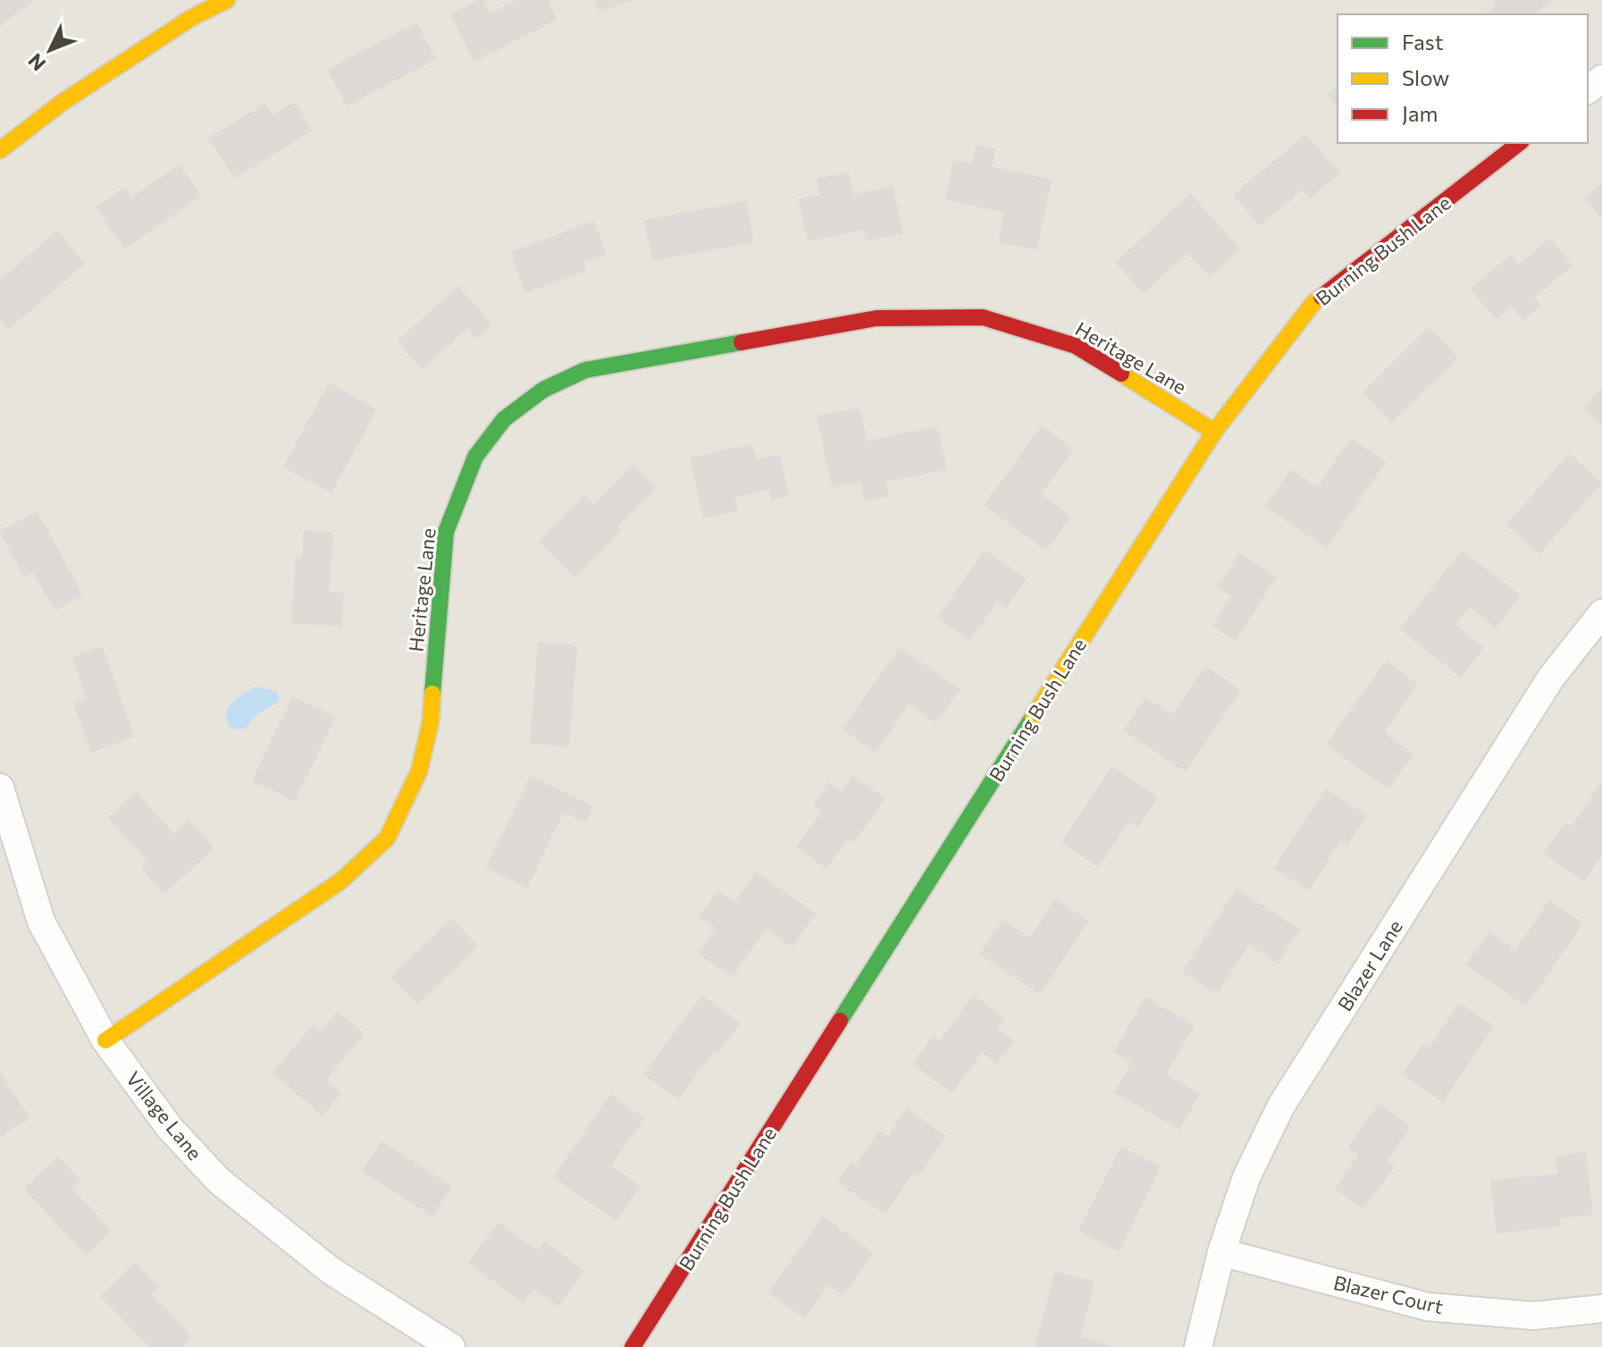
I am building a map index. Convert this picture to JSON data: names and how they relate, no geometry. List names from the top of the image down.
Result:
{
  "streets": {
    "street": [
      "Burning Bush Lane",
      "Heritage Lane",
      "Blazer Lane",
      "Village Lane",
      "Blazer Court"
    ]
  },
  "crossings": [
    ["Burning Bush Lane", "Heritage Lane"],
    ["Heritage Lane", "Village Lane"],
    ["Blazer Lane", "Blazer Court"]
  ],
  "legend": ["Fast", "Slow", "Jam"],
  "north": "bottom left"
}
